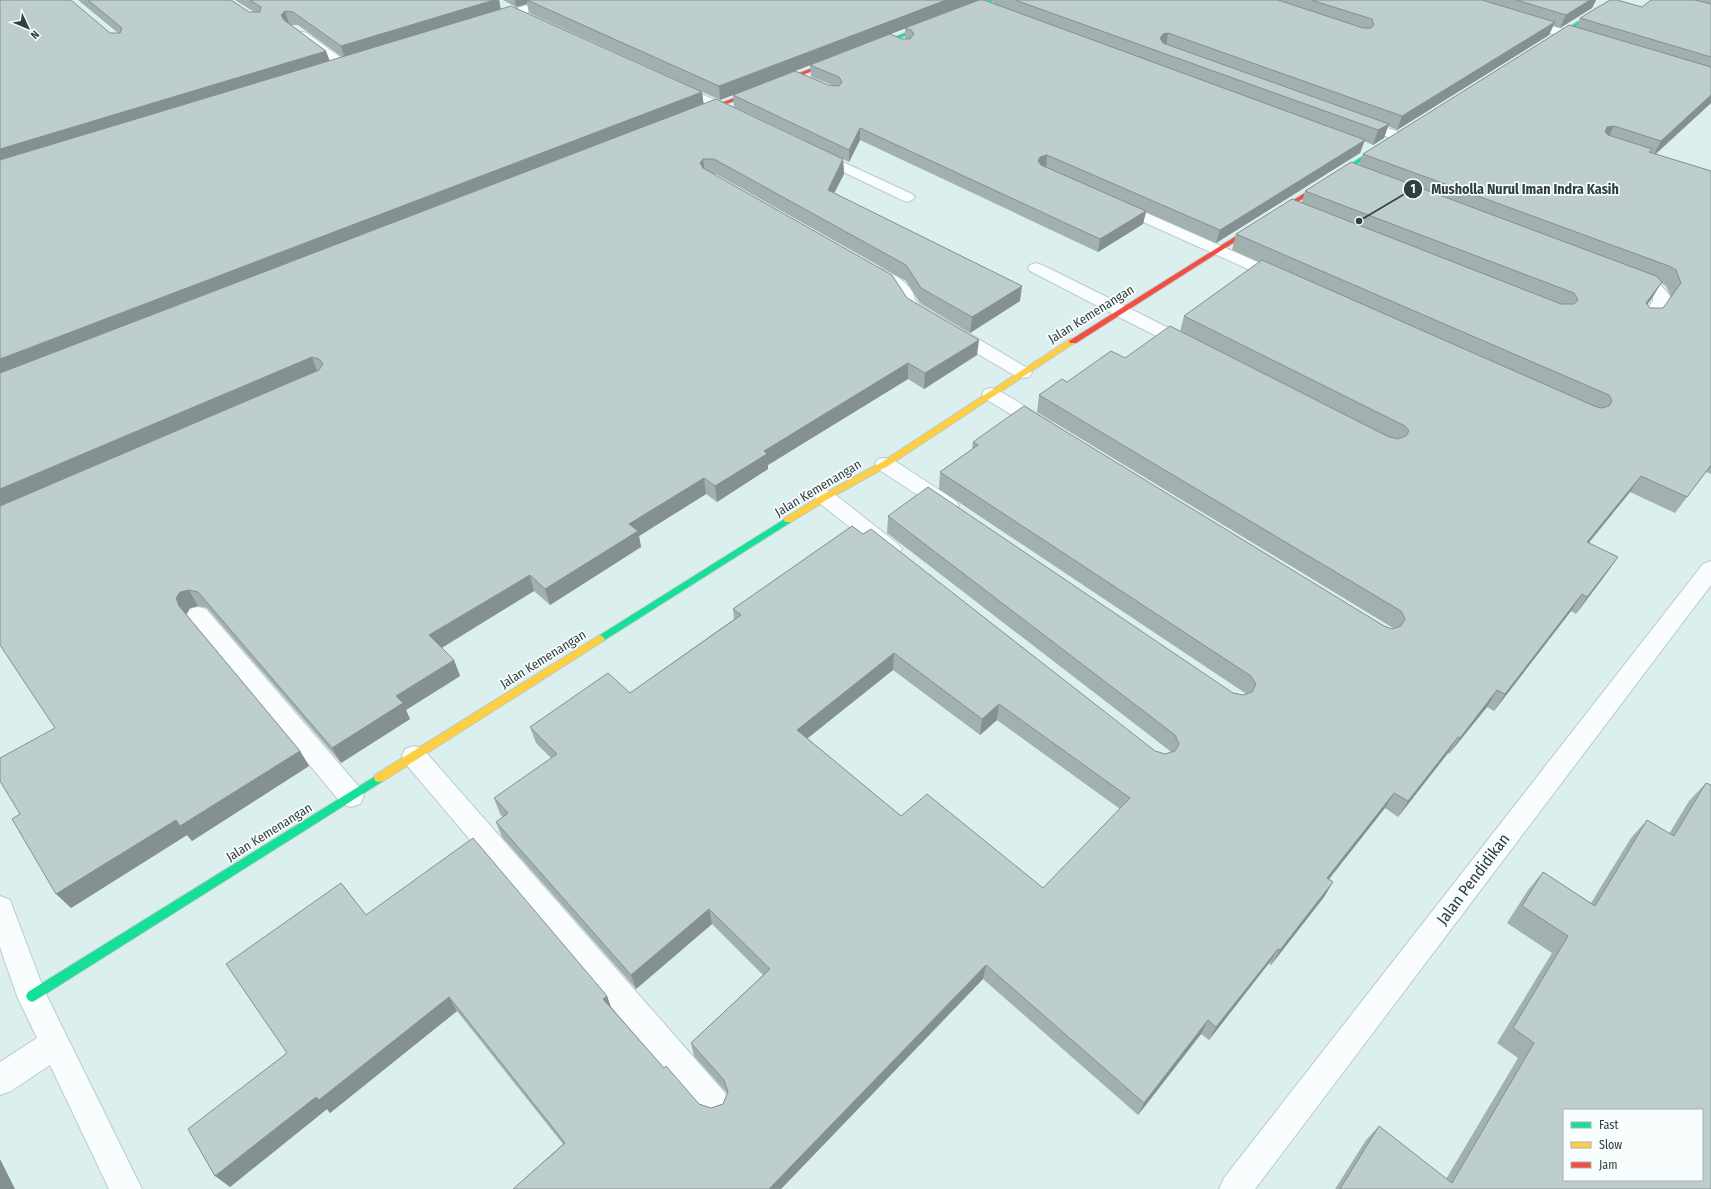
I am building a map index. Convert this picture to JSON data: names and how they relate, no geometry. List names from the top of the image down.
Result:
{
  "streets": {
    "street": ["Jalan Kemenangan", "Jalan Pendidikan"]
  },
  "places": ["Musholla Nurul Iman Indra Kasih"],
  "legend": ["Fast", "Slow", "Jam"],
  "north": "bottom right"
}
